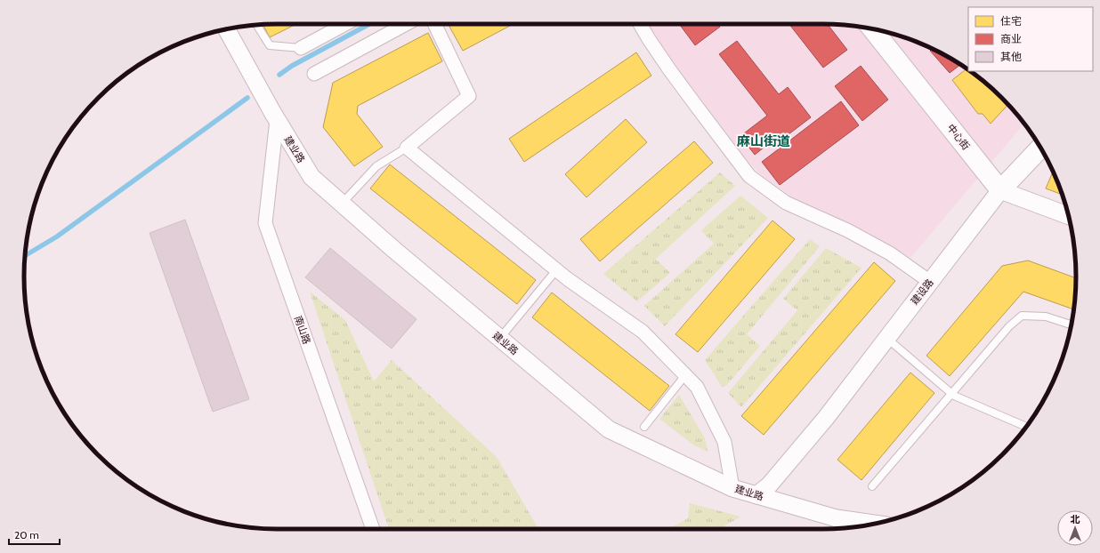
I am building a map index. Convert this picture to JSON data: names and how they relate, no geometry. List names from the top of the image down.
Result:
{
  "streets": {
    "main road": ["中心街", "建设路"],
    "street": ["建业路", "南山路"]
  },
  "crossings": [
    ["中心街", "建设路"],
    ["建业路", "建设路"],
    ["建业路", "南山路"]
  ],
  "districts": ["麻山街道"],
  "legend": ["住宅", "商业", "其他"],
  "scale_bar": "20 m",
  "north": "top"
}
